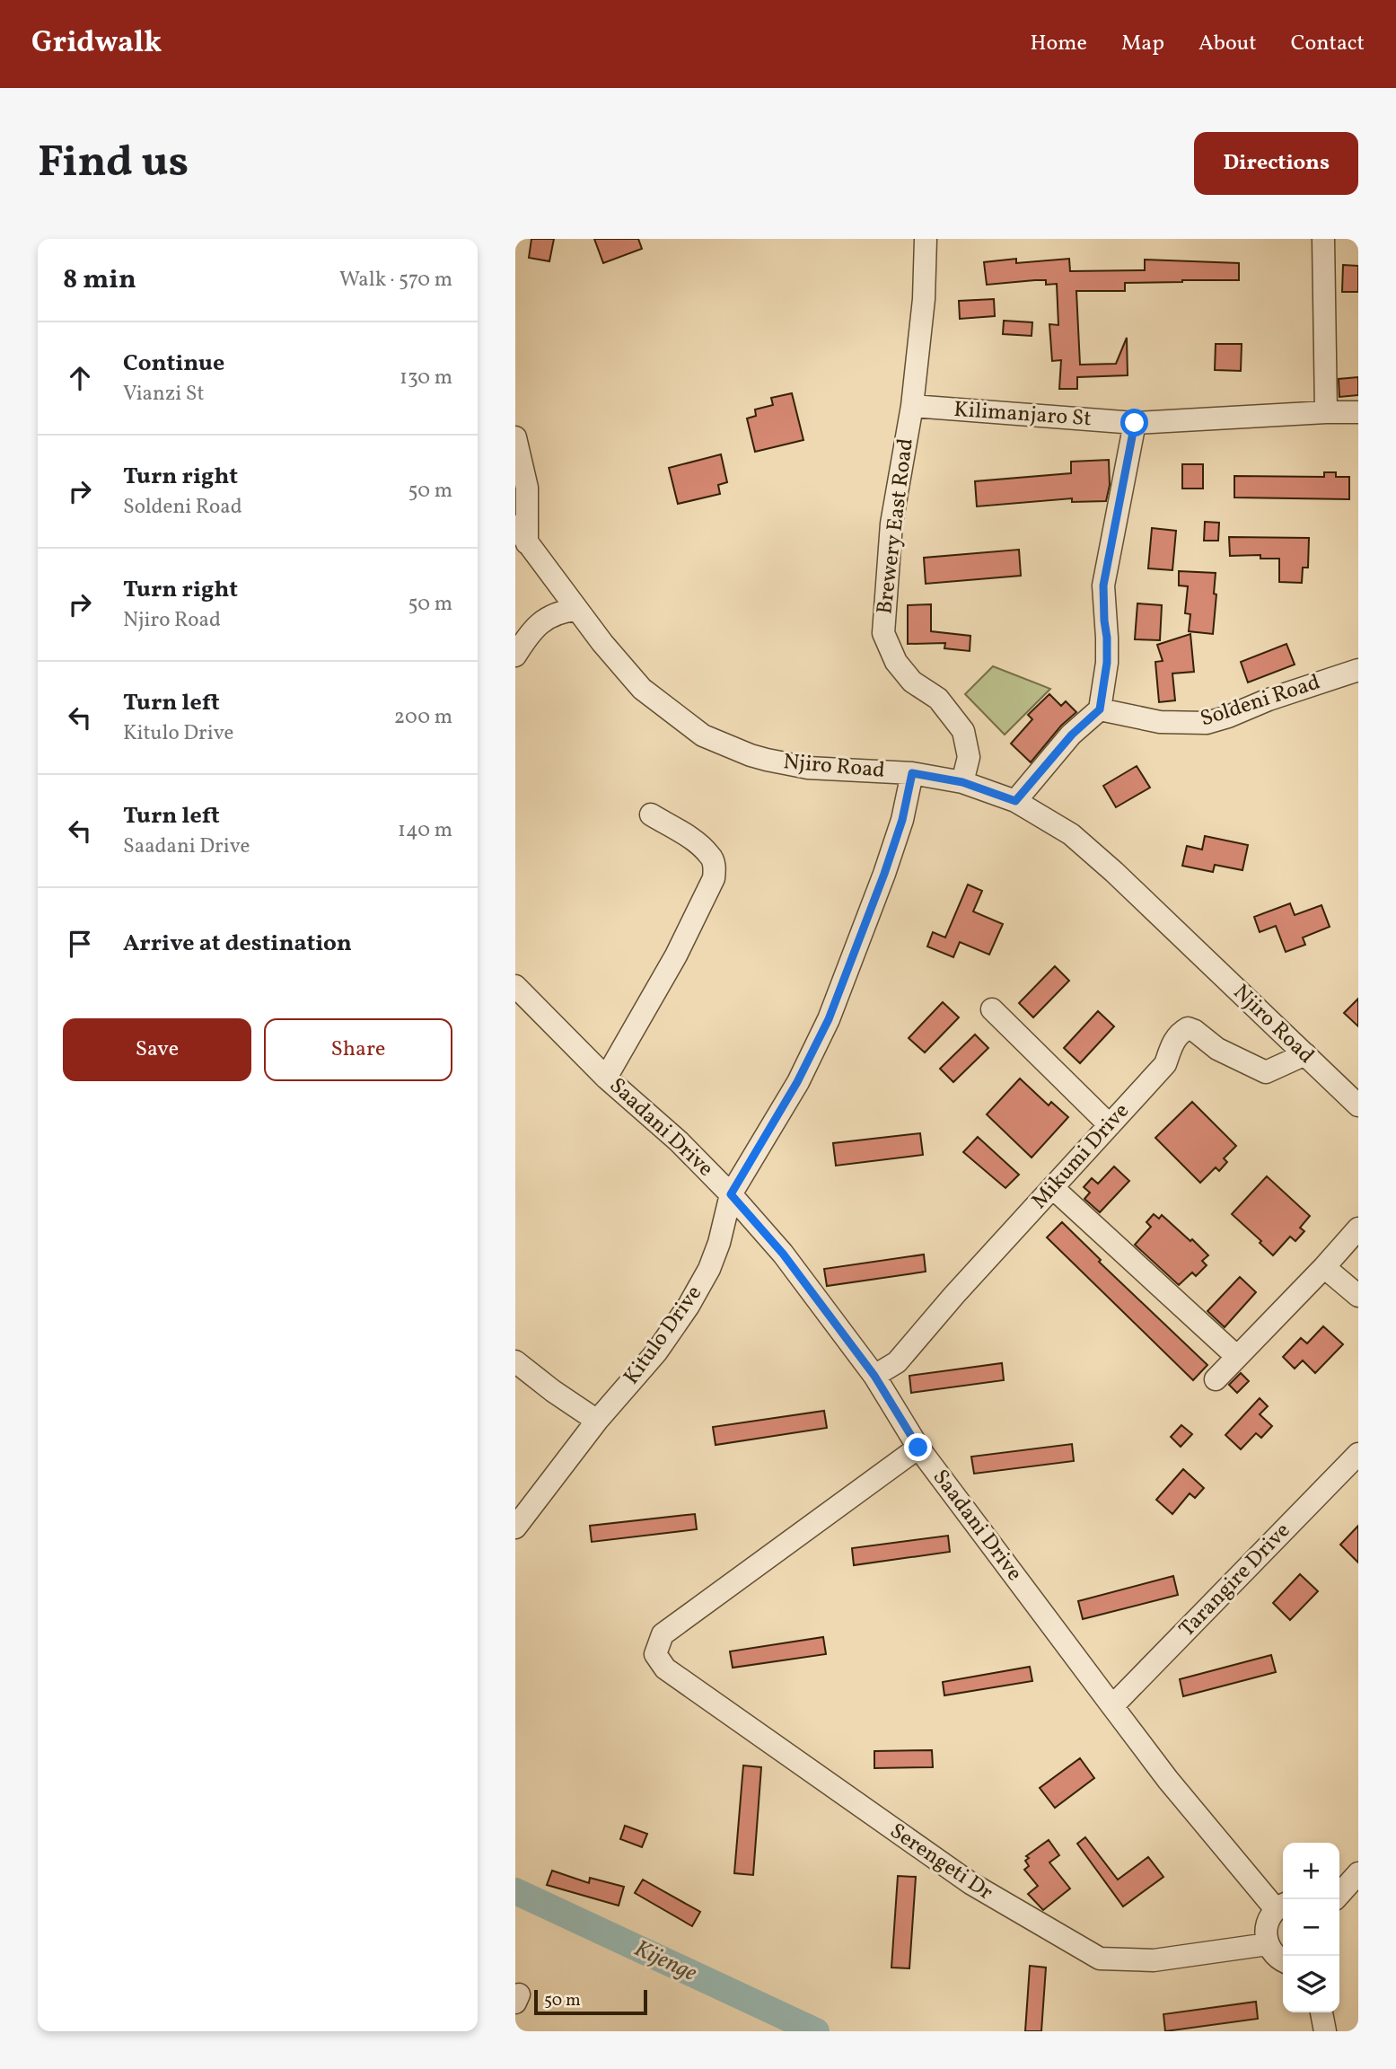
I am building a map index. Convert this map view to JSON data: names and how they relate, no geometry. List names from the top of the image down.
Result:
{
  "streets": {
    "street": [
      "Kilimanjaro St",
      "Brewery East Road",
      "Soldeni Road",
      "Njiro Road",
      "Saadani Drive",
      "Mikumi Drive",
      "Kitulo Drive",
      "Tarangire Drive",
      "Serengeti Dr"
    ]
  },
  "crossings": [
    ["Kilimanjaro St", "Brewery East Road"],
    ["Brewery East Road", "Njiro Road"],
    ["Njiro Road", "Mikumi Drive"],
    ["Njiro Road", "Kitulo Drive"],
    ["Saadani Drive", "Mikumi Drive"],
    ["Saadani Drive", "Kitulo Drive"],
    ["Saadani Drive", "Tarangire Drive"],
    ["Saadani Drive", "Serengeti Dr"]
  ],
  "water": ["Kijenge"],
  "scale_bar": "50 m",
  "page": {
    "header": "Gridwalk",
    "nav": [
      "Home",
      "Map",
      "About",
      "Contact"
    ],
    "buttons": [
      "Directions",
      ["Save", "Share"]
    ],
    "title": "Find us",
    "heading": ["8 min", "Walk · 570 m"],
    "list": [
      ["Continue", "Vianzi St", "130 m"],
      ["Turn right", "Soldeni Road", "50 m"],
      ["Turn right", "Njiro Road", "50 m"],
      ["Turn left", "Kitulo Drive", "200 m"],
      ["Turn left", "Saadani Drive", "140 m"],
      "Arrive at destination"
    ],
    "map_buttons": ["+", "−"],
    "scale": "50 m"
  }
}
